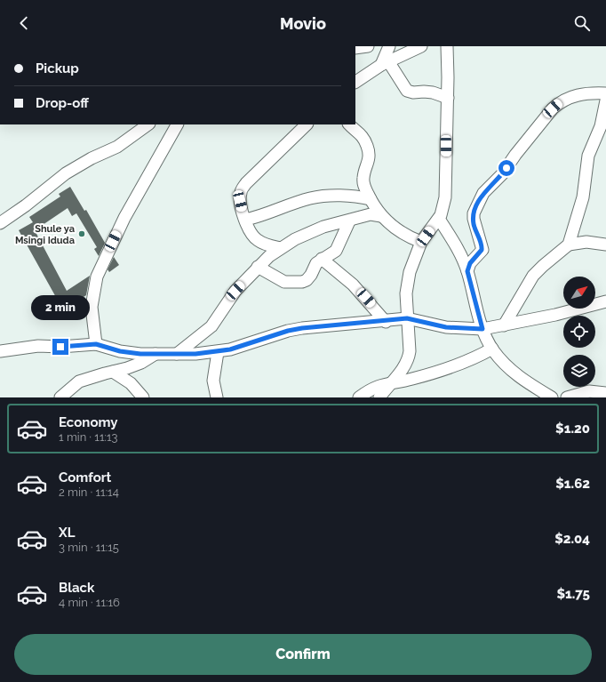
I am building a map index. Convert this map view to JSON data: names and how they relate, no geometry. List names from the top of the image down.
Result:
{
  "places": ["Shule ya Msingi Iduda"],
  "north": "top right",
  "page": {
    "header": "Movio",
    "banner": ["Pickup", "Drop-off"],
    "bubble": "2 min",
    "list": [
      {
        "name": "Economy",
        "note": "1 min · 11:13",
        "value": "$1.20"
      },
      {
        "name": "Comfort",
        "note": "2 min · 11:14",
        "value": "$1.62"
      },
      {
        "name": "XL",
        "note": "3 min · 11:15",
        "value": "$2.04"
      },
      {
        "name": "Black",
        "note": "4 min · 11:16",
        "value": "$1.75"
      }
    ],
    "buttons": "Confirm"
  }
}
